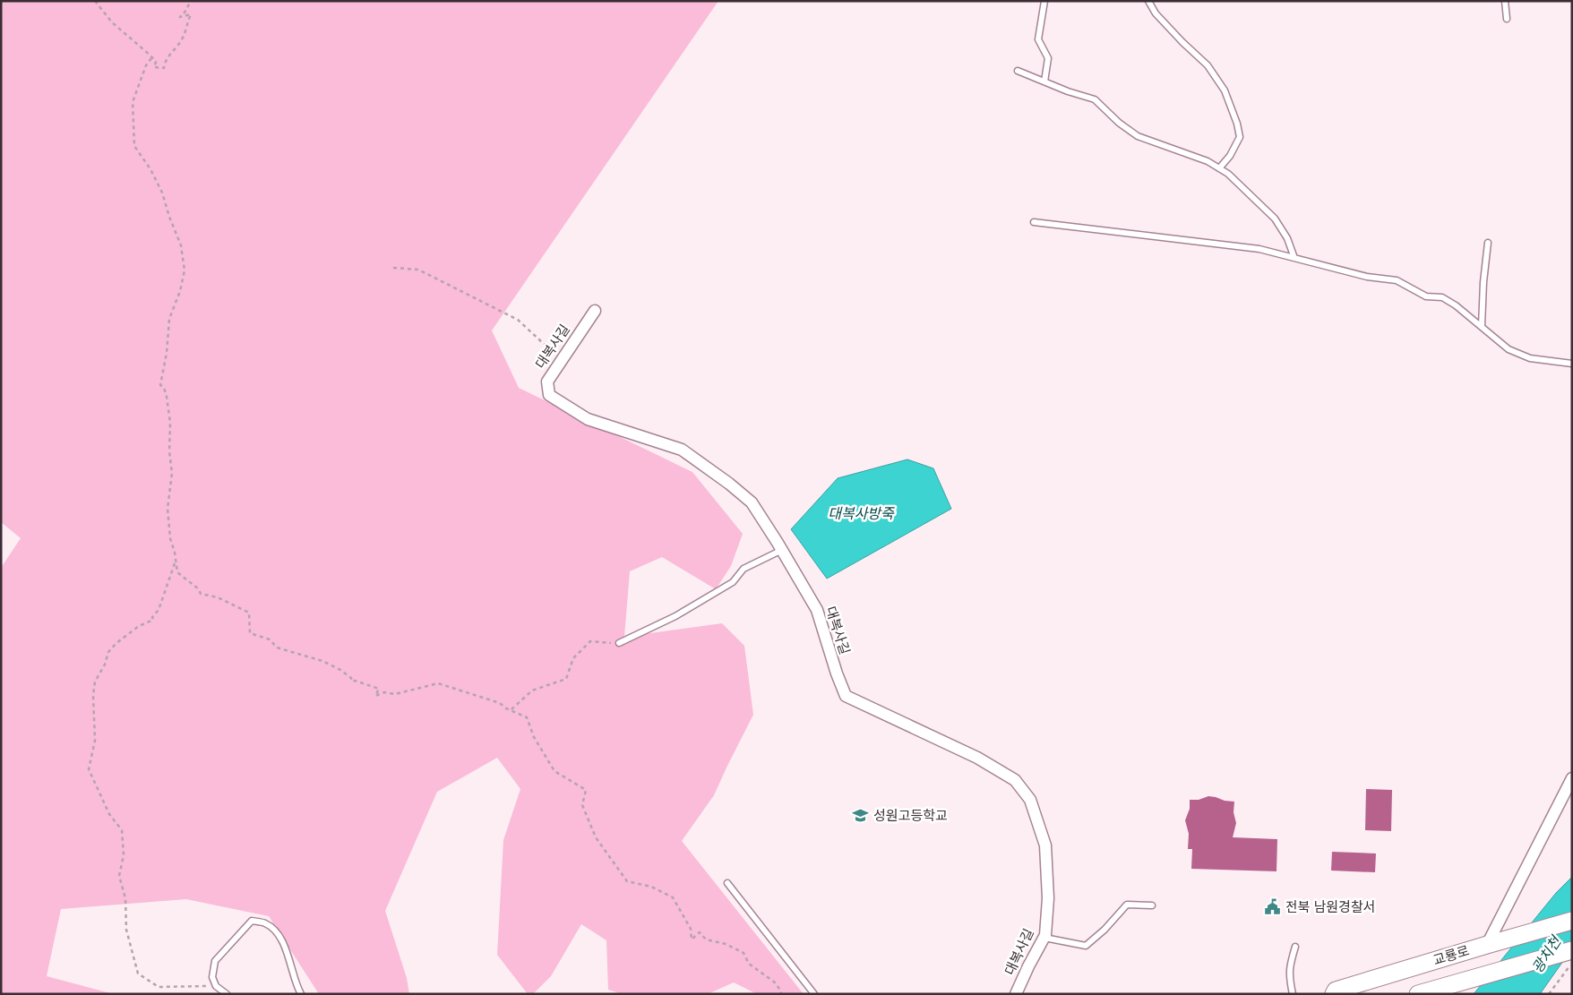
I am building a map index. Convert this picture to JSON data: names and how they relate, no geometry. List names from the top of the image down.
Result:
{
  "streets": {
    "street": ["대복사길", "교룡로"]
  },
  "water": ["대복사방죽", "광치천"],
  "places": {
    "school or university": ["성원고등학교"],
    "public building": ["전북 남원경찰서"]
  }
}
